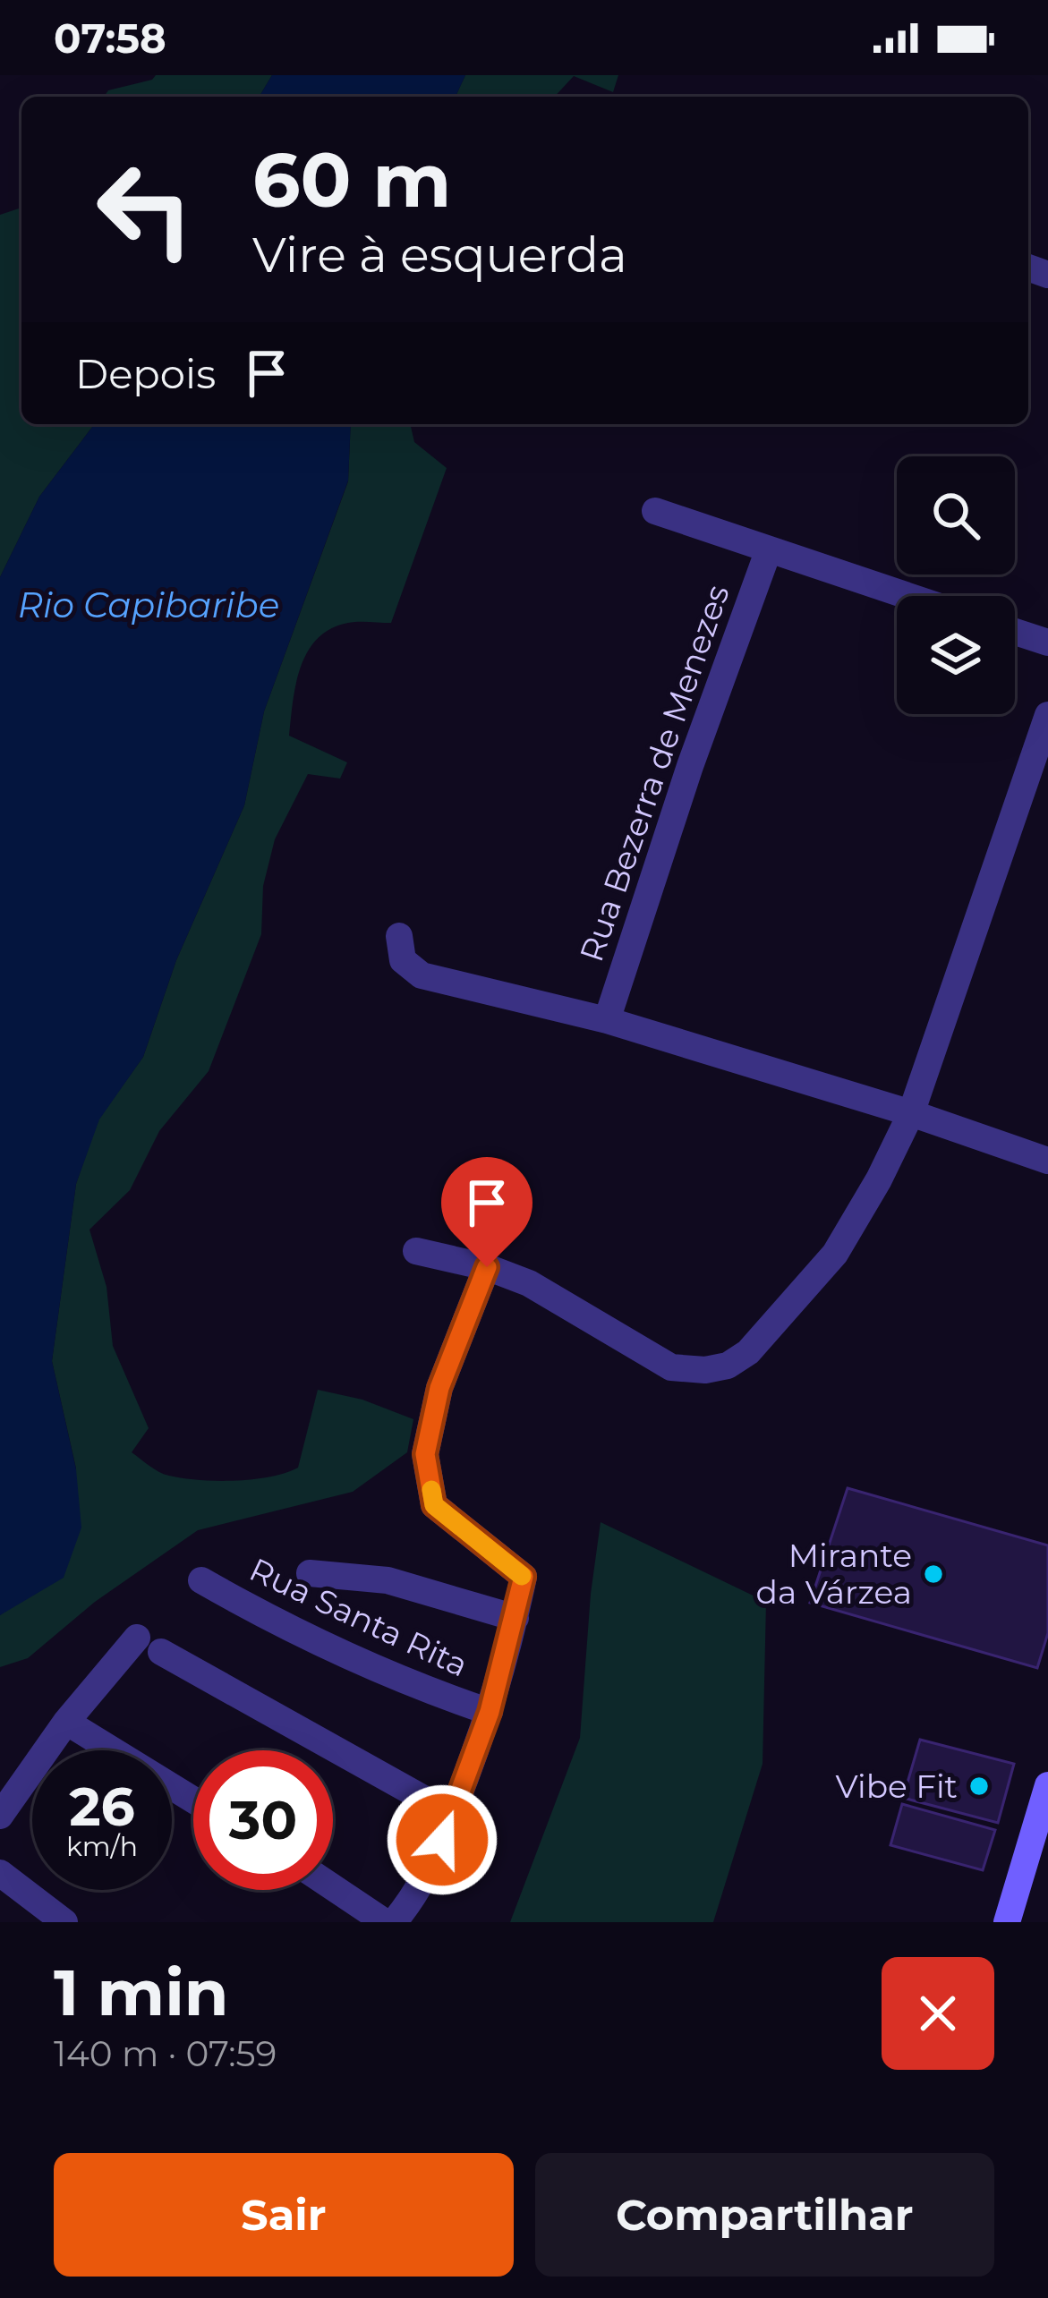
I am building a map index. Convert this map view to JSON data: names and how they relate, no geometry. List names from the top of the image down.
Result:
{
  "streets": {
    "street": ["Rua Bezerra de Menezes", "Rua Santa Rita"]
  },
  "water": ["Rio Capibaribe"],
  "places": ["Mirante da Várzea", "Vibe Fit"],
  "page": {
    "status": "07:58",
    "turn": ["60 m", "Vire à esquerda"],
    "then": "Depois",
    "speed": "26 km/h",
    "limit": "30",
    "heading": ["1 min", "140 m · 07:59"],
    "buttons": ["Sair", "Compartilhar"]
  }
}
